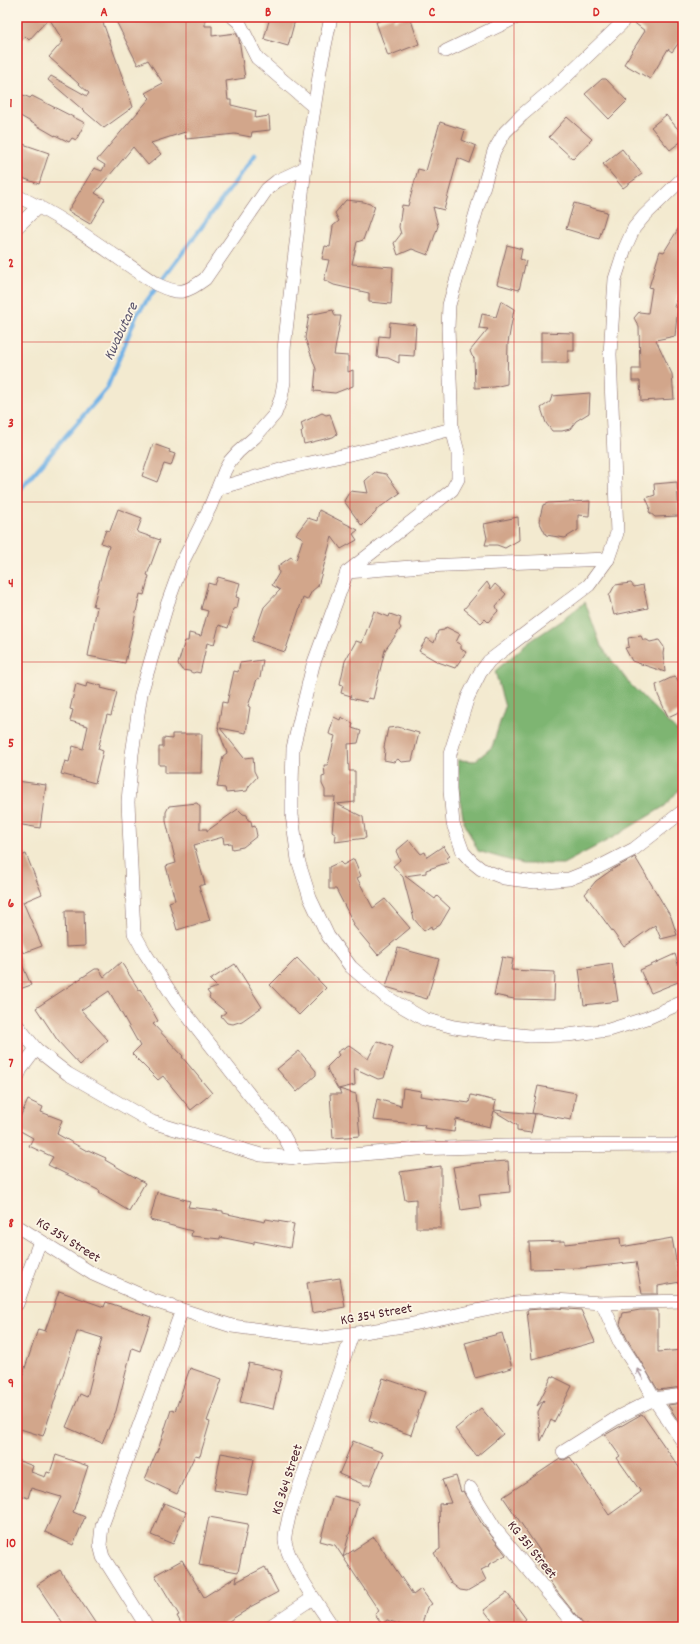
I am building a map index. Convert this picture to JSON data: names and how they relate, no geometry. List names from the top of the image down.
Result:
{
  "streets": {
    "street": ["KG 354 Street", "KG 364 Street", "KG 351 Street"]
  },
  "crossings": [
    ["KG 354 Street", "KG 364 Street"]
  ],
  "water": ["Kwabutare"],
  "grid": {
    "columns": [
      "A",
      "B",
      "C",
      "D"
    ],
    "rows": [
      "1",
      "2",
      "3",
      "4",
      "5",
      "6",
      "7",
      "8",
      "9",
      "10"
    ]
  }
}
